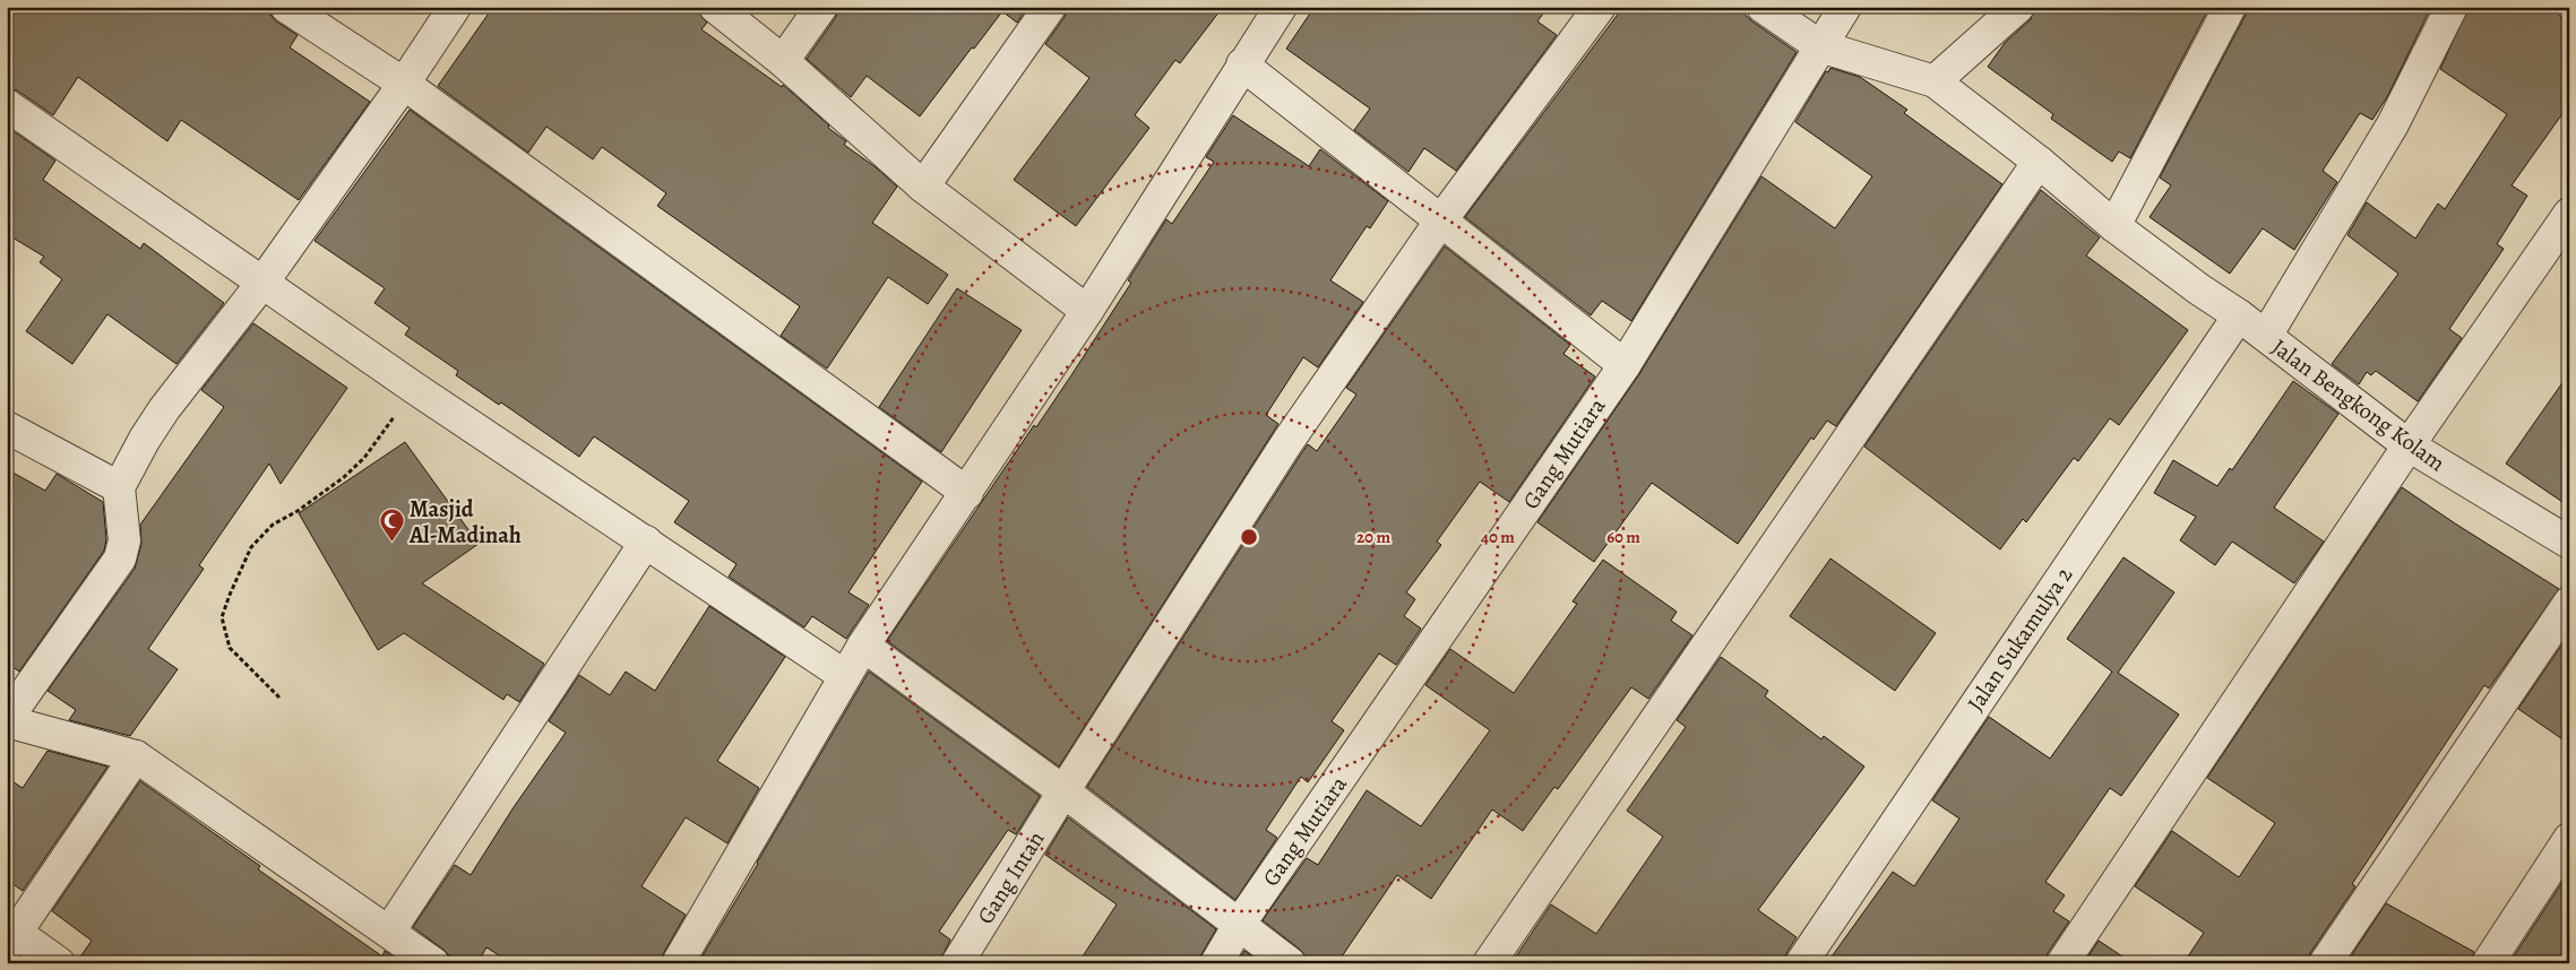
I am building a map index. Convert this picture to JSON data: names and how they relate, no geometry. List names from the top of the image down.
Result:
{
  "streets": {
    "street": [
      "Jalan Bengkong Kolam",
      "Gang Mutiara",
      "Jalan Sukamulya 2",
      "Gang Intan"
    ]
  },
  "crossings": [
    ["Jalan Bengkong Kolam", "Jalan Sukamulya 2"]
  ],
  "places": {
    "mosque": ["Masjid Al-Madinah"]
  },
  "rings": ["20 m", "40 m", "60 m"]
}
